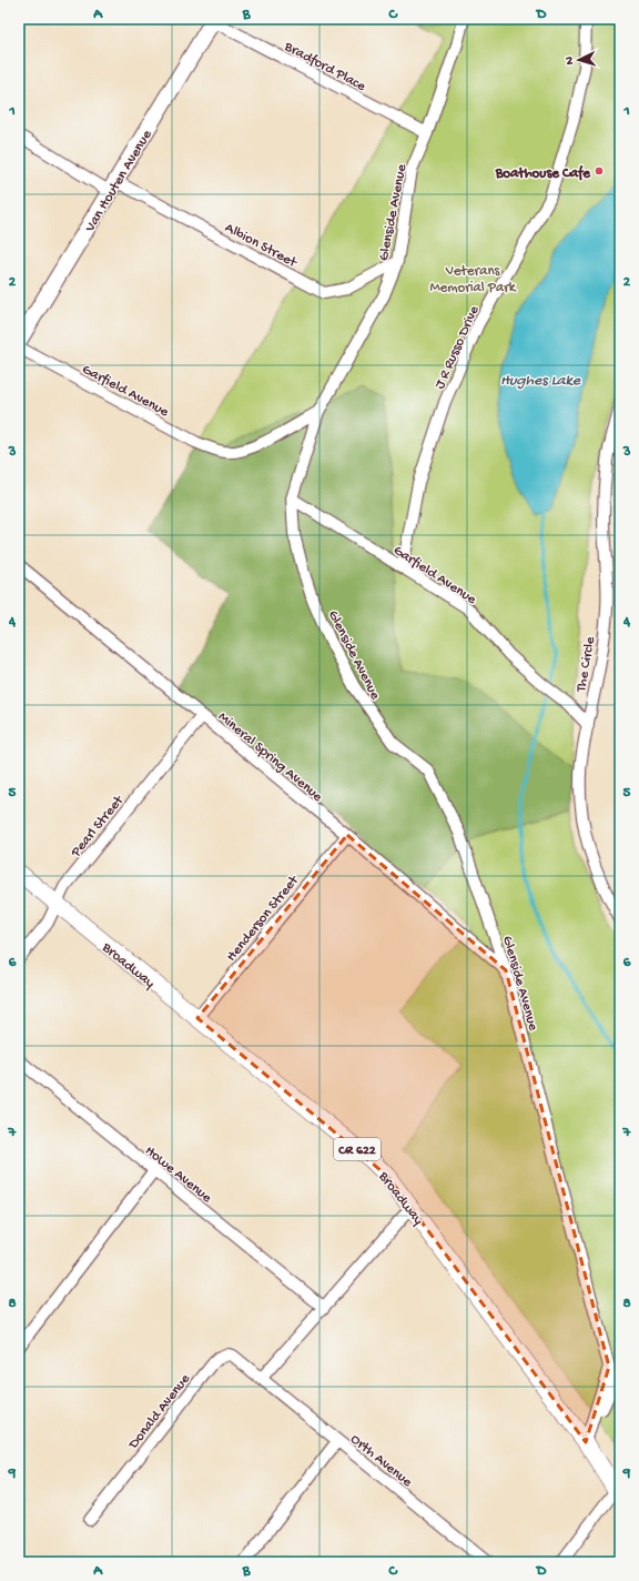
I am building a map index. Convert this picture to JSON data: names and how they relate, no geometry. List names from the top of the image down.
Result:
{
  "streets": {
    "main road": ["Van Houten Avenue", "Broadway", "CR 622"],
    "street": [
      "Bradford Place",
      "Glenside Avenue",
      "Albion Street",
      "J R Russo Drive",
      "Garfield Avenue",
      "The Circle",
      "Mineral Spring Avenue",
      "Pearl Street",
      "Henderson Street",
      "Howe Avenue",
      "Donald Avenue",
      "Orth Avenue"
    ]
  },
  "crossings": [
    ["Bradford Place", "Van Houten Avenue"],
    ["Bradford Place", "Glenside Avenue"],
    ["Van Houten Avenue", "Albion Street"],
    ["Glenside Avenue", "Albion Street"],
    ["Glenside Avenue", "Garfield Avenue"],
    ["Glenside Avenue", "Mineral Spring Avenue"],
    ["Glenside Avenue", "Broadway"],
    ["J R Russo Drive", "Garfield Avenue"],
    ["Garfield Avenue", "The Circle"],
    ["Mineral Spring Avenue", "Pearl Street"],
    ["Mineral Spring Avenue", "Henderson Street"],
    ["Pearl Street", "Broadway"],
    ["Henderson Street", "Broadway"],
    ["Donald Avenue", "Orth Avenue"]
  ],
  "water": ["Hughes Lake"],
  "parks": ["Veterans Memorial Park"],
  "places": ["Boathouse Cafe"],
  "north": "left",
  "grid": {
    "columns": [
      "A",
      "B",
      "C",
      "D"
    ],
    "rows": [
      "1",
      "2",
      "3",
      "4",
      "5",
      "6",
      "7",
      "8",
      "9"
    ]
  }
}
